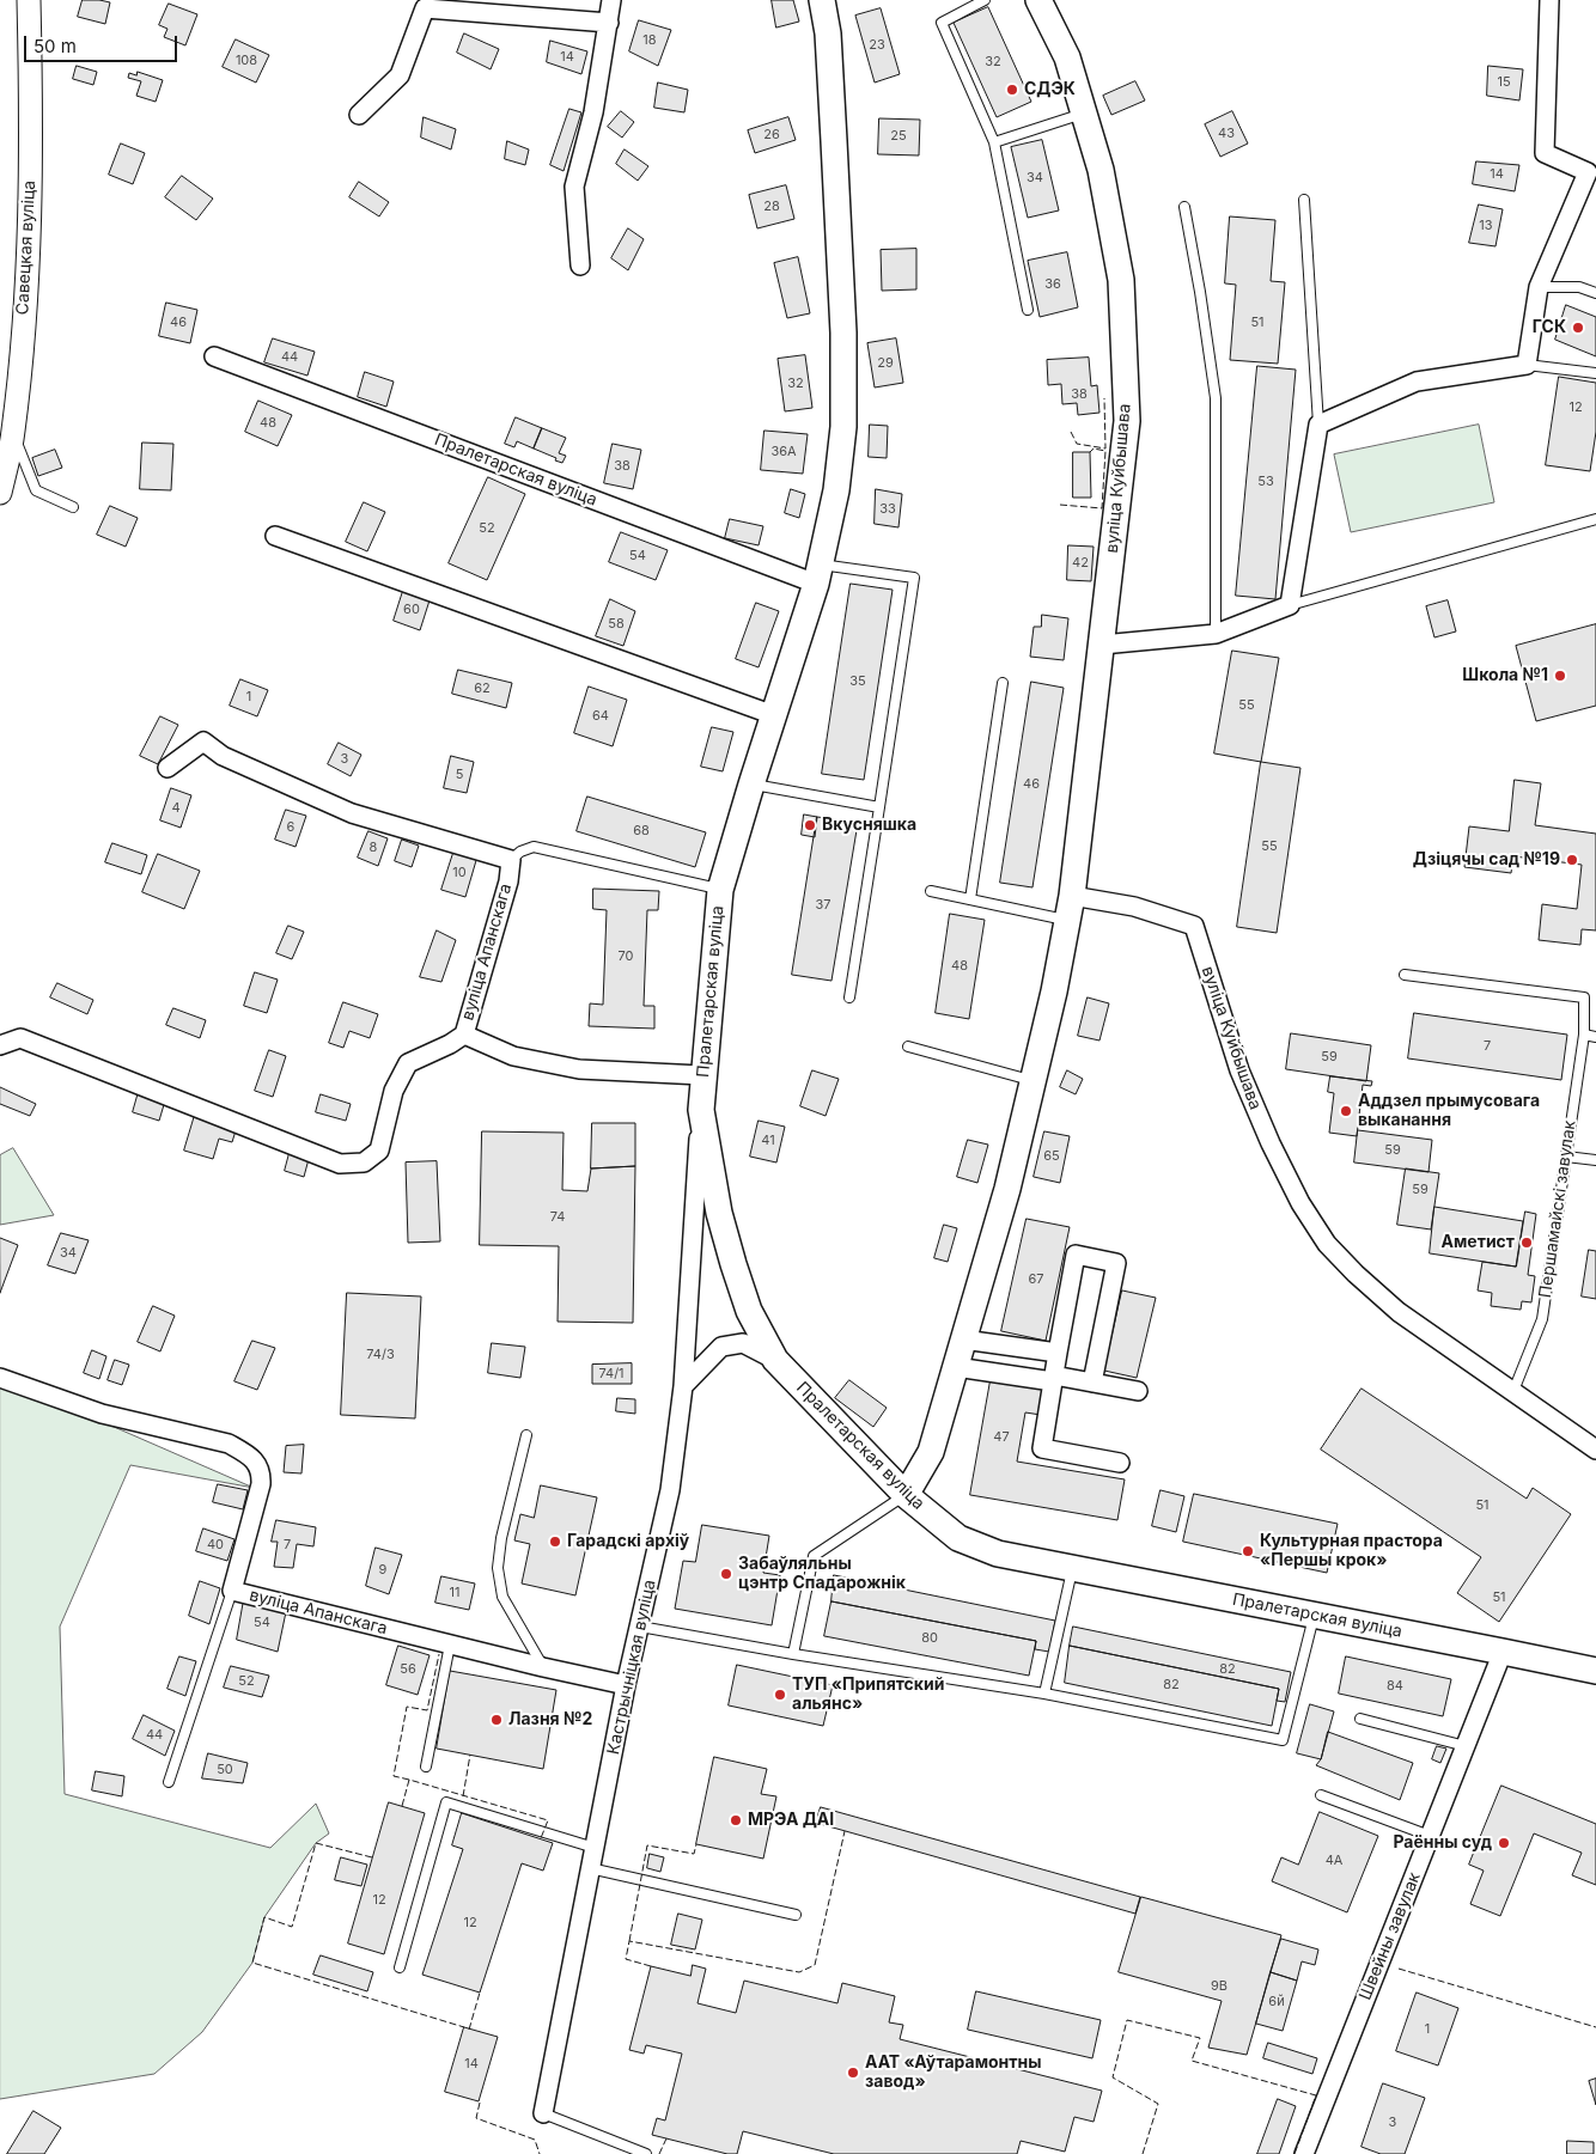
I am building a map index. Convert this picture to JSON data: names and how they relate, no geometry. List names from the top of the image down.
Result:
{
  "streets": {
    "main road": ["Пралетарская вуліца", "вуліца Куйбышава"],
    "street": [
      "Савецкая вуліца",
      "вуліца Апанскага",
      "Кастрычніцкая вуліца",
      "Швейны завулак"
    ],
    "lane": ["Першамайскі завулак"]
  },
  "crossings": [
    ["Пралетарская вуліца", "вуліца Куйбышава"],
    ["Пралетарская вуліца", "Кастрычніцкая вуліца"],
    ["Пралетарская вуліца", "Швейны завулак"],
    ["вуліца Куйбышава", "Першамайскі завулак"],
    ["вуліца Апанскага", "Кастрычніцкая вуліца"]
  ],
  "places": [
    "СДЭК",
    "ГСК",
    "Школа №1",
    "Вкусняшка",
    "Дзіцячы сад №19",
    "Аддзел прымусовага выканання",
    "Аметист",
    "Гарадскі архіў",
    "Культурная прастора «Першы крок»",
    "Забаўляльны цэнтр Спадарожнік",
    "ТУП «Припятский альянс»",
    "Лазня №2",
    "МРЭА ДАІ",
    "Раённы суд",
    "ААТ «Аўтарамонтны завод»"
  ],
  "house_numbers": [
    "18",
    "23",
    "14",
    "108",
    "32",
    "15",
    "43",
    "26",
    "25",
    "14",
    "34",
    "28",
    "13",
    "36",
    "46",
    "51",
    "44",
    "29",
    "32",
    "38",
    "12",
    "48",
    "36А",
    "38",
    "53",
    "33",
    "52",
    "54",
    "42",
    "60",
    "58",
    "35",
    "62",
    "1",
    "55",
    "64",
    "3",
    "5",
    "46",
    "4",
    "6",
    "68",
    "55",
    "8",
    "10",
    "37",
    "70",
    "48",
    "7",
    "59",
    "41",
    "59",
    "65",
    "59",
    "74",
    "34",
    "67",
    "74/3",
    "74/1",
    "47",
    "51",
    "40",
    "7",
    "9",
    "11",
    "51",
    "54",
    "80",
    "56",
    "82",
    "52",
    "82",
    "84",
    "44",
    "50",
    "4А",
    "12",
    "12",
    "9В",
    "6й",
    "1",
    "14",
    "3"
  ],
  "scale_bar": "50 m"
}
